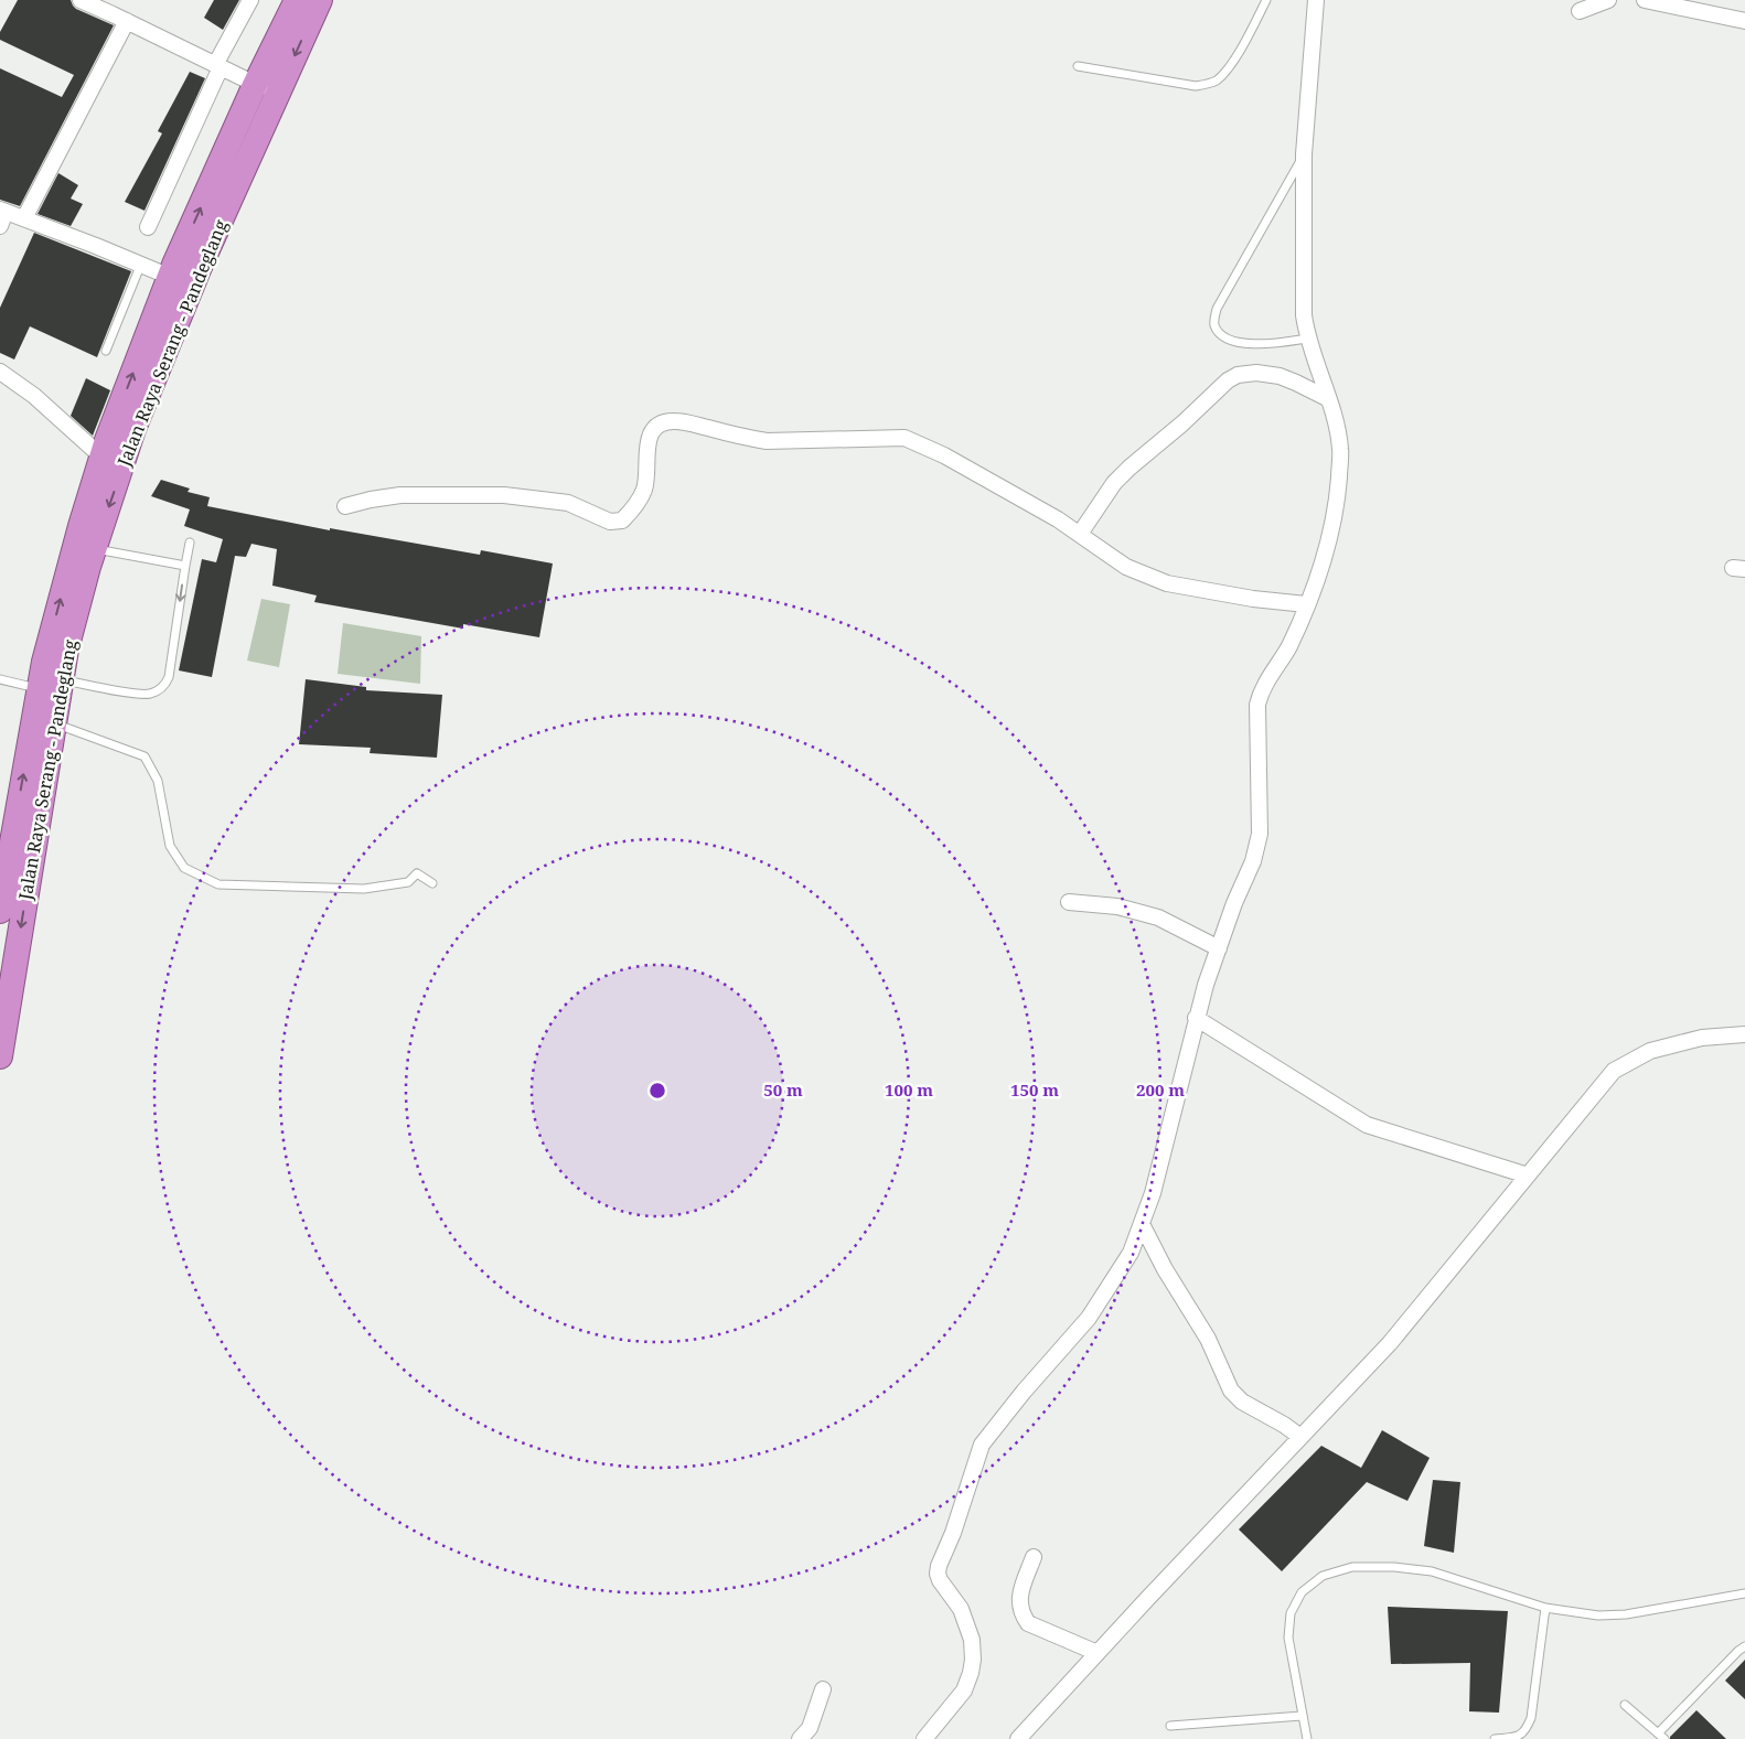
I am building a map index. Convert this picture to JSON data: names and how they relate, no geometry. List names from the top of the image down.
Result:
{
  "streets": {
    "highway": ["Jalan Raya Serang - Pandeglang"]
  },
  "rings": [
    "50 m",
    "100 m",
    "150 m",
    "200 m"
  ]
}
